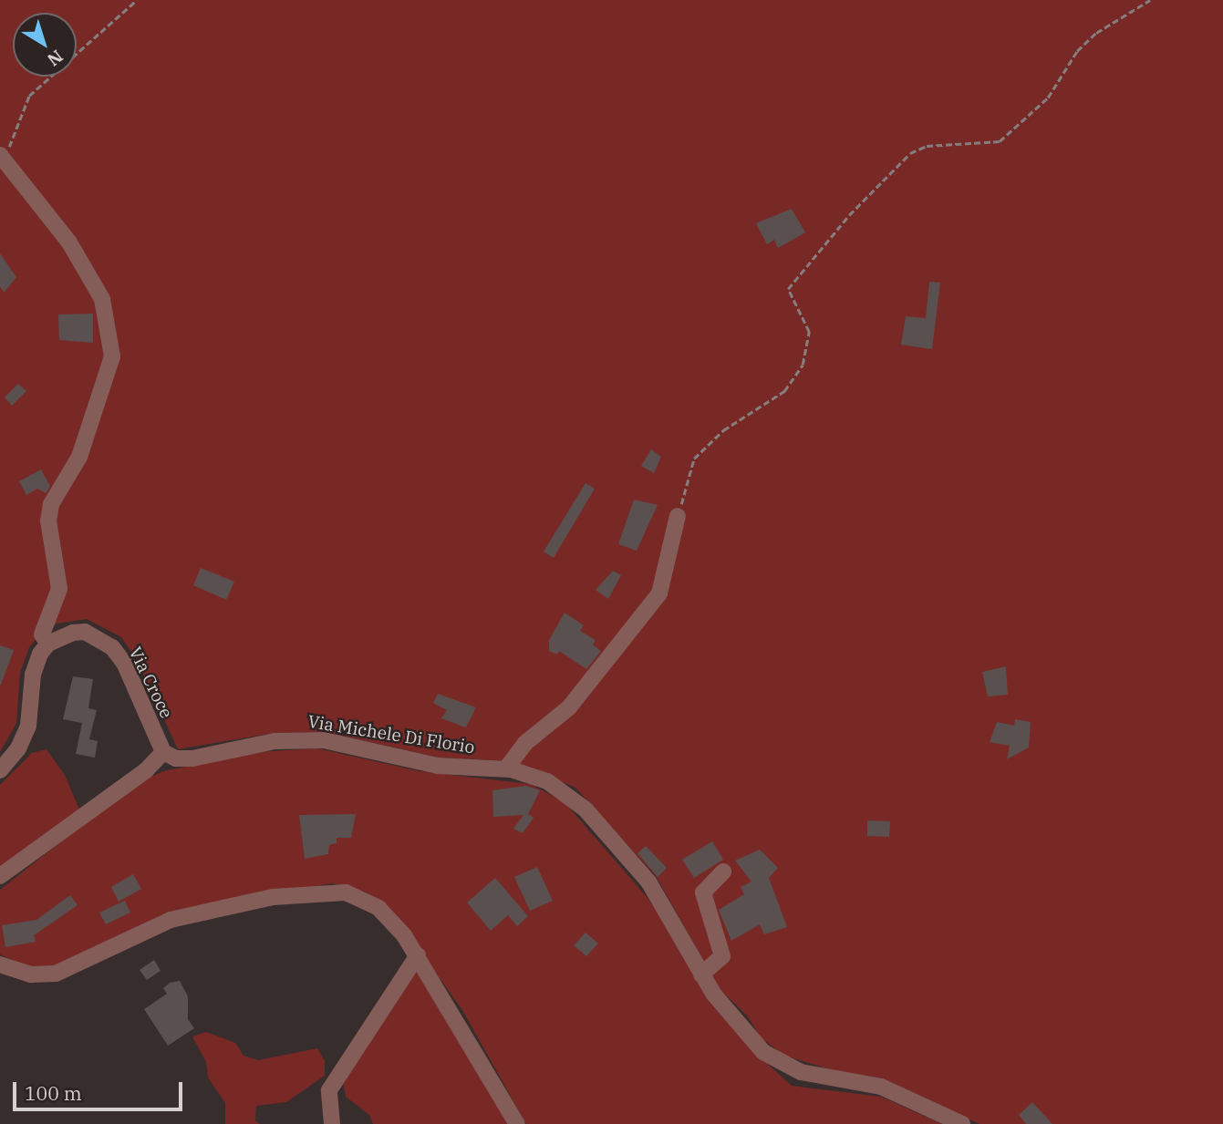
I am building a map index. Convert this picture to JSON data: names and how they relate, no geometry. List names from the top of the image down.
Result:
{
  "streets": {
    "street": ["Via Croce", "Via Michele Di Florio"]
  },
  "crossings": [
    ["Via Croce", "Via Michele Di Florio"]
  ],
  "scale_bar": "100 m",
  "north": "bottom right"
}
